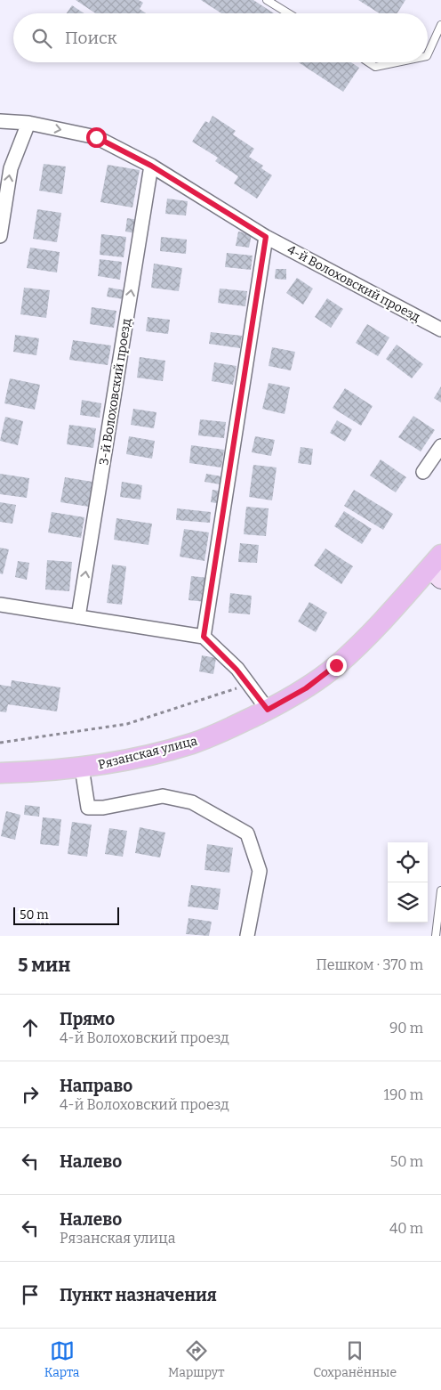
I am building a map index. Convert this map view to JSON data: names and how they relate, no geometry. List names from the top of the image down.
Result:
{
  "streets": {
    "main road": ["Рязанская улица"],
    "street": ["4-й Волоховский проезд", "3-й Волоховский проезд"]
  },
  "crossings": [
    ["4-й Волоховский проезд", "3-й Волоховский проезд"]
  ],
  "one_way": ["3-й Волоховский проезд"],
  "scale_bar": "50 m",
  "page": {
    "search": "Поиск",
    "scale": "50 m",
    "heading": ["5 мин", "Пешком · 370 m"],
    "list": [
      ["Прямо", "4-й Волоховский проезд", "90 m"],
      ["Направо", "4-й Волоховский проезд", "190 m"],
      ["Налево", "50 m"],
      ["Налево", "Рязанская улица", "40 m"],
      "Пункт назначения"
    ],
    "nav": ["Карта", "Маршрут", "Сохранённые"]
  }
}
